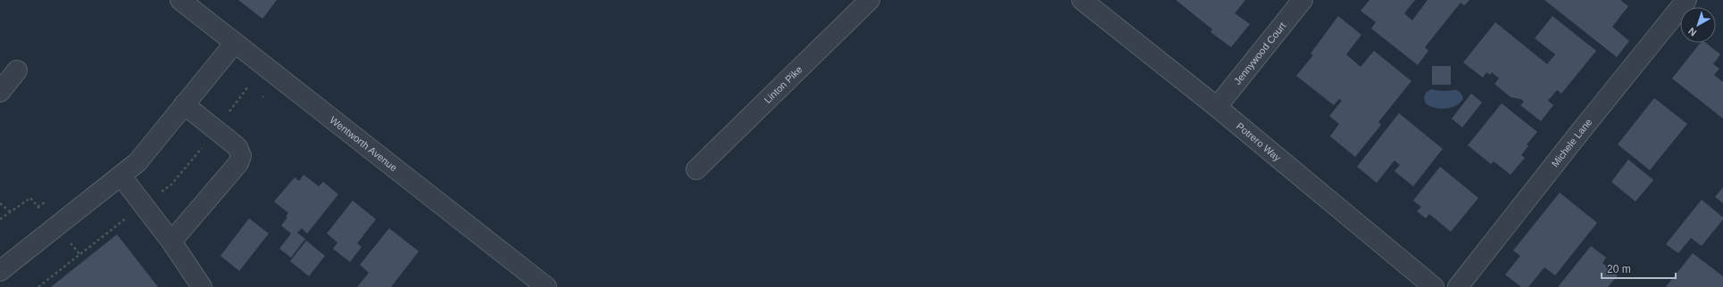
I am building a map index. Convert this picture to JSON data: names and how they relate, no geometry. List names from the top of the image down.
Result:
{
  "streets": {
    "street": [
      "Jennywood Court",
      "Linton Pike",
      "Potrero Way",
      "Michele Lane",
      "Wentworth Avenue"
    ]
  },
  "crossings": [
    ["Jennywood Court", "Potrero Way"]
  ],
  "scale_bar": "20 m",
  "north": "bottom left"
}
